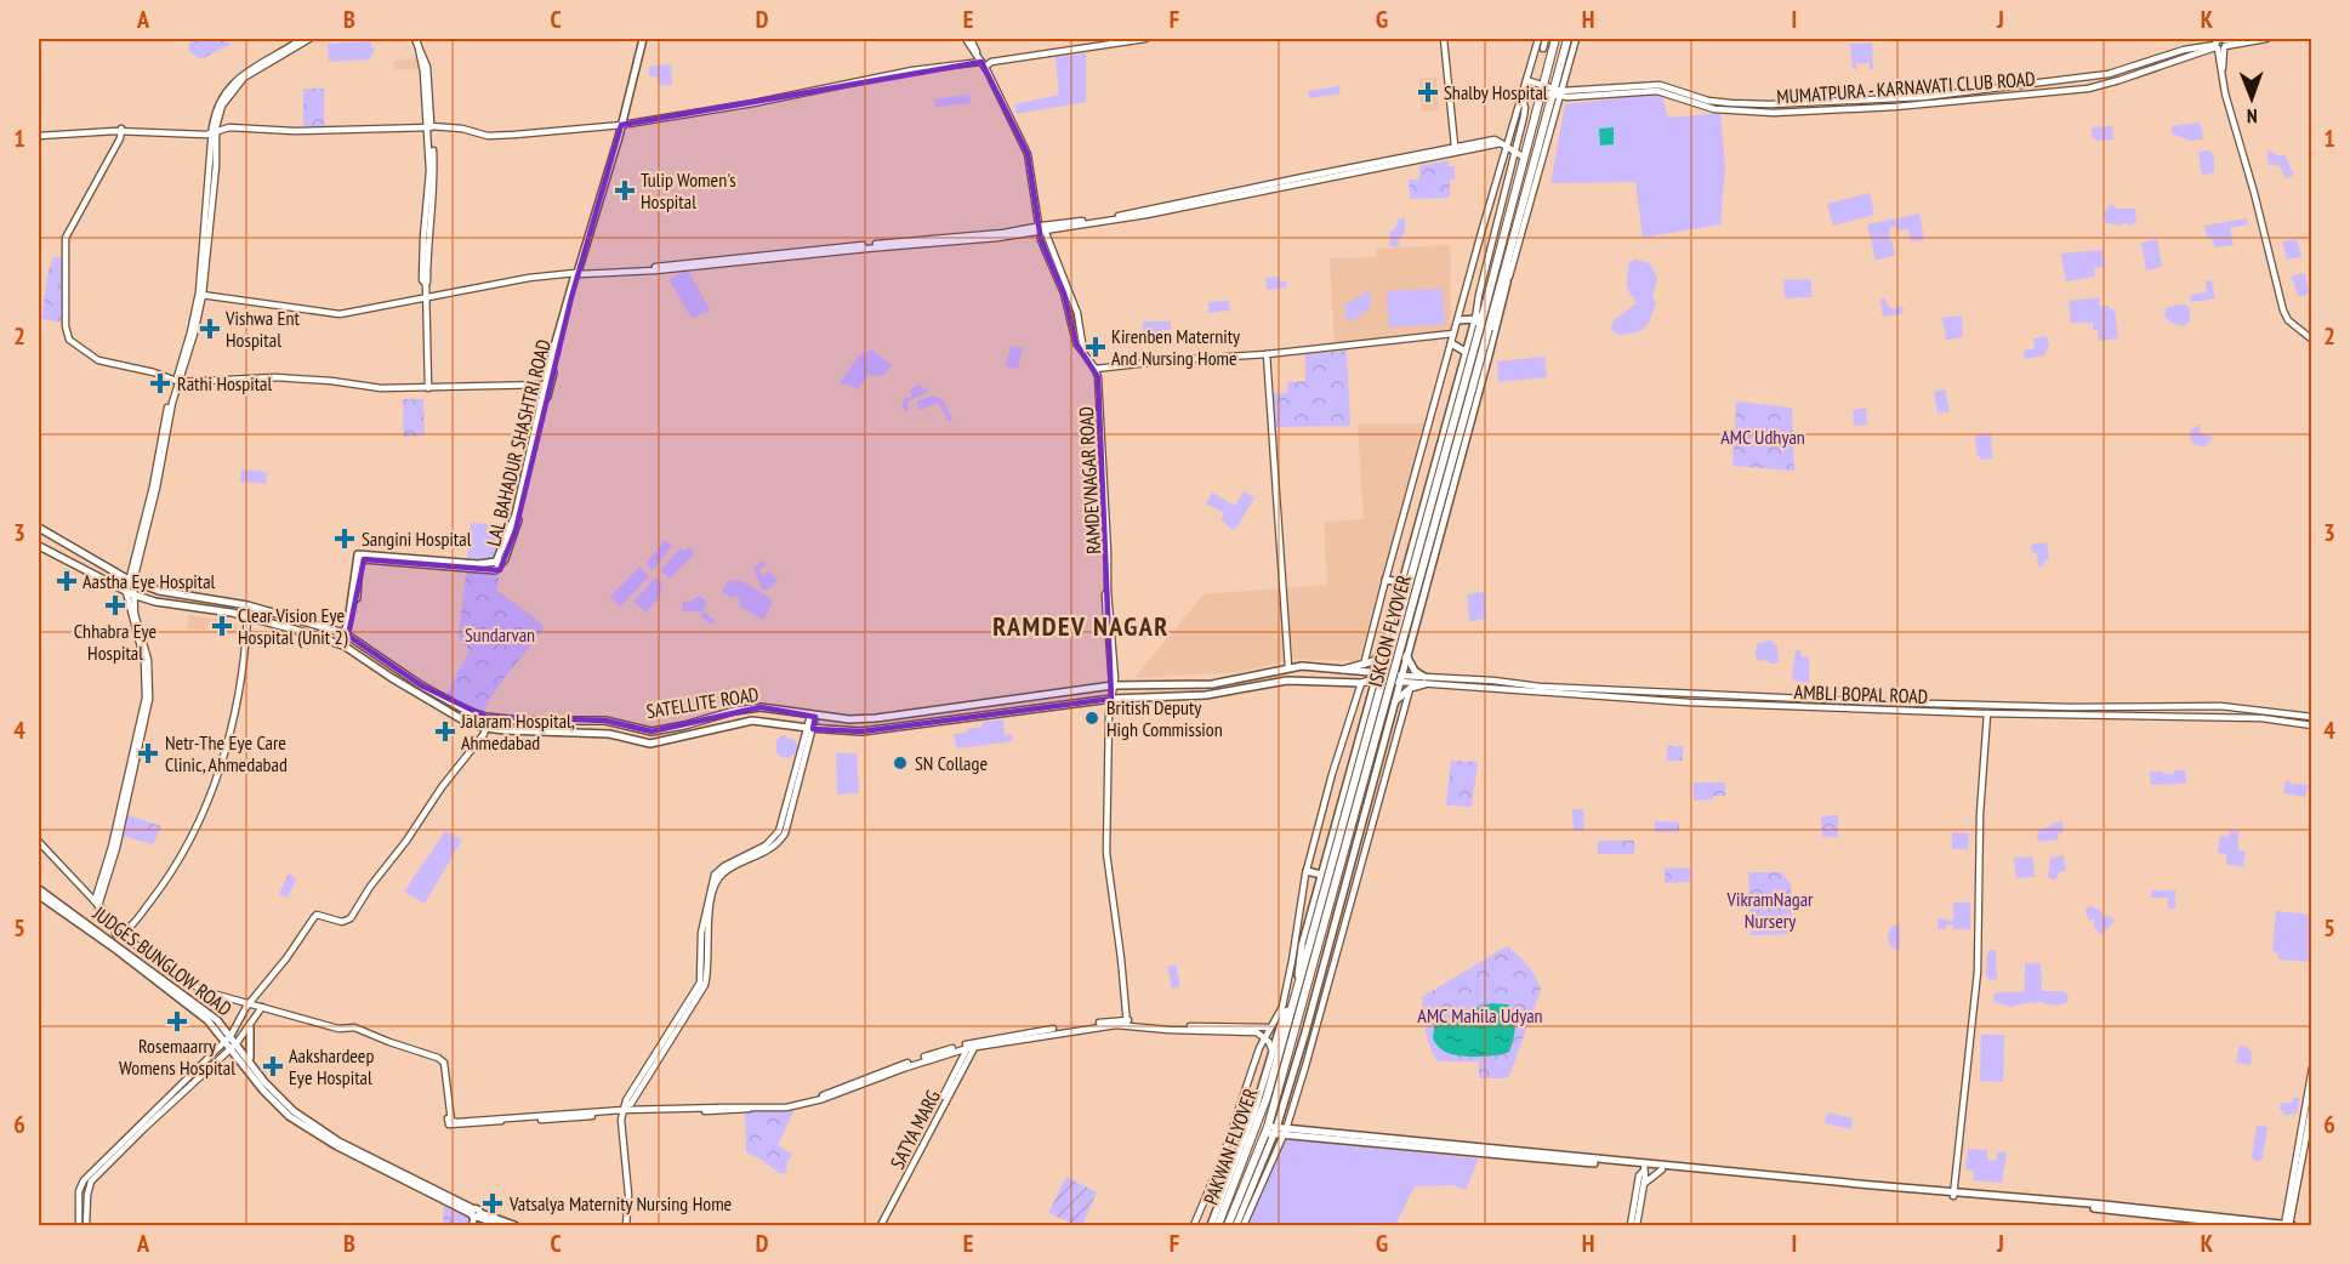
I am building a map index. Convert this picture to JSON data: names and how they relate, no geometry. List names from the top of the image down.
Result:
{
  "streets": {
    "highway": ["ISKCON FLYOVER", "PAKWAN FLYOVER"],
    "main road": ["LAL BAHADUR SHASHTRI ROAD", "SATELLITE ROAD", "JUDGES BUNGLOW ROAD"],
    "street": [
      "MUMATPURA - KARNAVATI CLUB ROAD",
      "RAMDEVNAGAR ROAD",
      "AMBLI BOPAL ROAD",
      "SATYA MARG"
    ]
  },
  "crossings": [
    ["MUMATPURA - KARNAVATI CLUB ROAD", "ISKCON FLYOVER"],
    ["LAL BAHADUR SHASHTRI ROAD", "SATELLITE ROAD"],
    ["RAMDEVNAGAR ROAD", "SATELLITE ROAD"],
    ["ISKCON FLYOVER", "PAKWAN FLYOVER"],
    ["AMBLI BOPAL ROAD", "SATELLITE ROAD"]
  ],
  "districts": ["RAMDEV NAGAR"],
  "parks": [
    "AMC Udhyan",
    "Sundarvan",
    "VikramNagar Nursery",
    "AMC Mahila Udyan"
  ],
  "places": {
    "health": [
      "Shalby Hospital",
      "Tulip Women's Hospital",
      "Vishwa Ent Hospital",
      "Kirenben Maternity And Nursing Home",
      "Rathi Hospital",
      "Sangini Hospital",
      "Aastha Eye Hospital",
      "Chhabra Eye Hospital",
      "Clear Vision Eye Hospital (Unit 2)",
      "Jalaram Hospital, Ahmedabad",
      "Netr-The Eye Care Clinic, Ahmedabad",
      "Rosemaarry Womens Hospital",
      "Aakshardeep Eye Hospital",
      "Vatsalya Maternity Nursing Home"
    ],
    "other": ["British Deputy High Commission", "SN Collage"]
  },
  "north": "bottom",
  "grid": {
    "columns": [
      "A",
      "B",
      "C",
      "D",
      "E",
      "F",
      "G",
      "H",
      "I",
      "J",
      "K"
    ],
    "rows": [
      "1",
      "2",
      "3",
      "4",
      "5",
      "6"
    ]
  }
}
